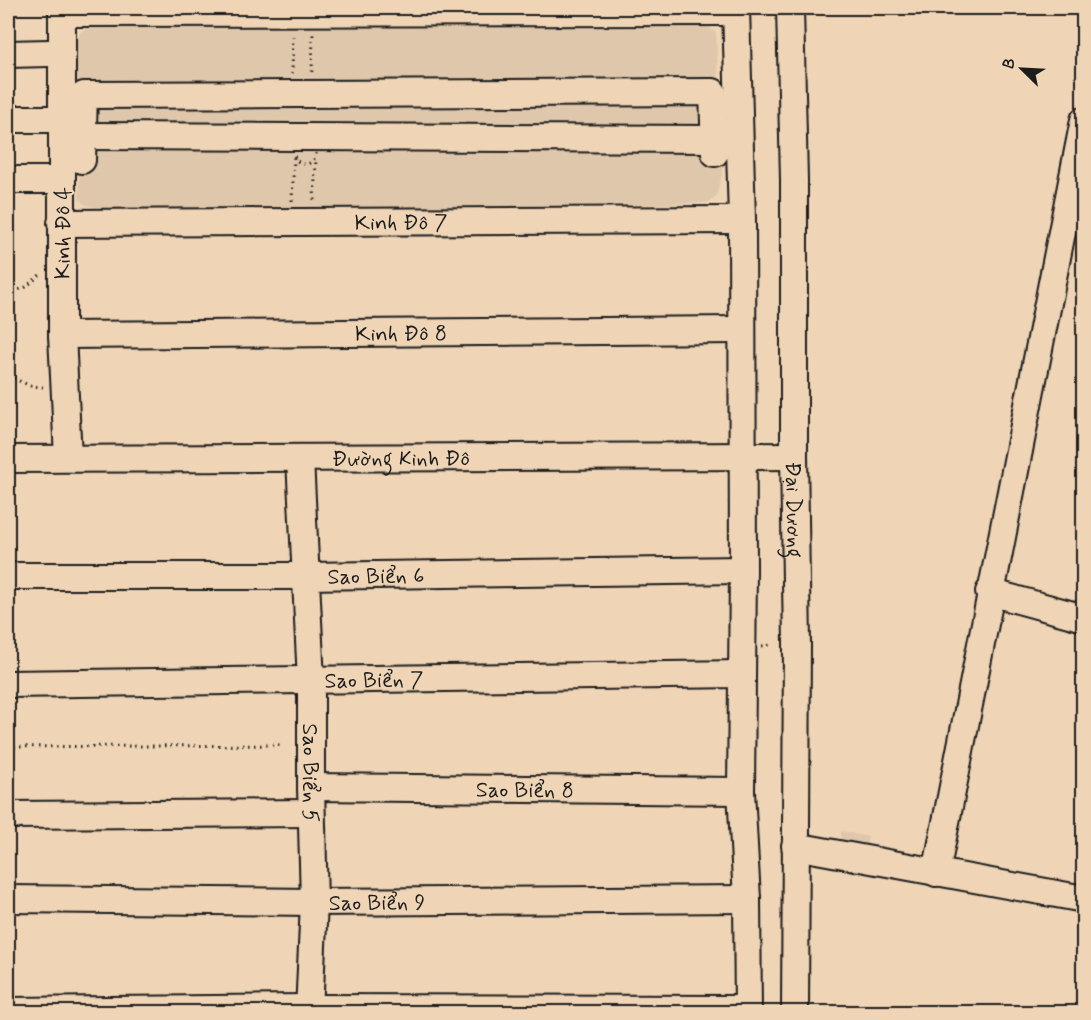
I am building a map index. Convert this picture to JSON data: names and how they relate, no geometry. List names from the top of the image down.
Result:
{
  "streets": {
    "street": [
      "Kinh Đô 7",
      "Kinh Đô 4",
      "Kinh Đô 8",
      "Đường Kinh Đô",
      "Đại Dương",
      "Sao Biển 6",
      "Sao Biển 7",
      "Sao Biển 5",
      "Sao Biển 8",
      "Sao Biển 9"
    ]
  },
  "crossings": [
    ["Kinh Đô 7", "Kinh Đô 4"],
    ["Kinh Đô 4", "Kinh Đô 8"],
    ["Kinh Đô 4", "Đường Kinh Đô"],
    ["Đường Kinh Đô", "Đại Dương"],
    ["Đường Kinh Đô", "Sao Biển 5"],
    ["Sao Biển 6", "Sao Biển 5"],
    ["Sao Biển 7", "Sao Biển 5"],
    ["Sao Biển 5", "Sao Biển 8"],
    ["Sao Biển 5", "Sao Biển 9"]
  ],
  "north": "top left"
}
